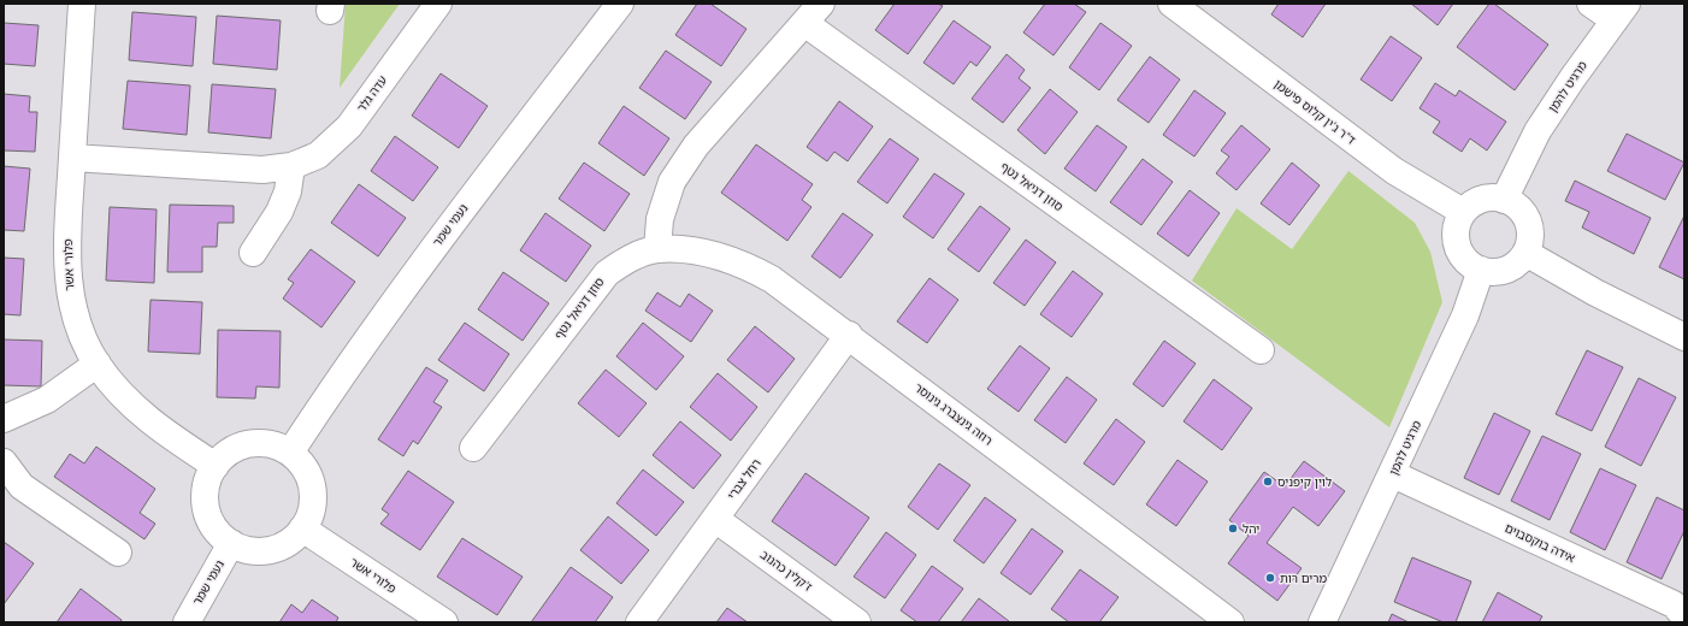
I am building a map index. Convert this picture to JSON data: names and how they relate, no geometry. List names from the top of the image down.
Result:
{
  "streets": {
    "street": [
      "מרגיט להמן",
      "עדה גלר",
      "ד\"ר ג'ין קלוס פישמן",
      "סוזן דניאל נטף",
      "נעמי שמר",
      "פלורי אשר",
      "רוזה גינצברג גינוסר",
      "רחל צברי",
      "אידה בוקסבוים",
      "ז'קלין כהנוב"
    ]
  },
  "crossings": [
    ["מרגיט להמן", "ד\"ר ג'ין קלוס פישמן"],
    ["מרגיט להמן", "אידה בוקסבוים"],
    ["עדה גלר", "פלורי אשר"],
    ["סוזן דניאל נטף", "רוזה גינצברג גינוסר"],
    ["נעמי שמר", "פלורי אשר"],
    ["רוזה גינצברג גינוסר", "רחל צברי"],
    ["רחל צברי", "ז'קלין כהנוב"]
  ],
  "places": ["לוין קיפניס", "יהל", "מרים רות"]
}
